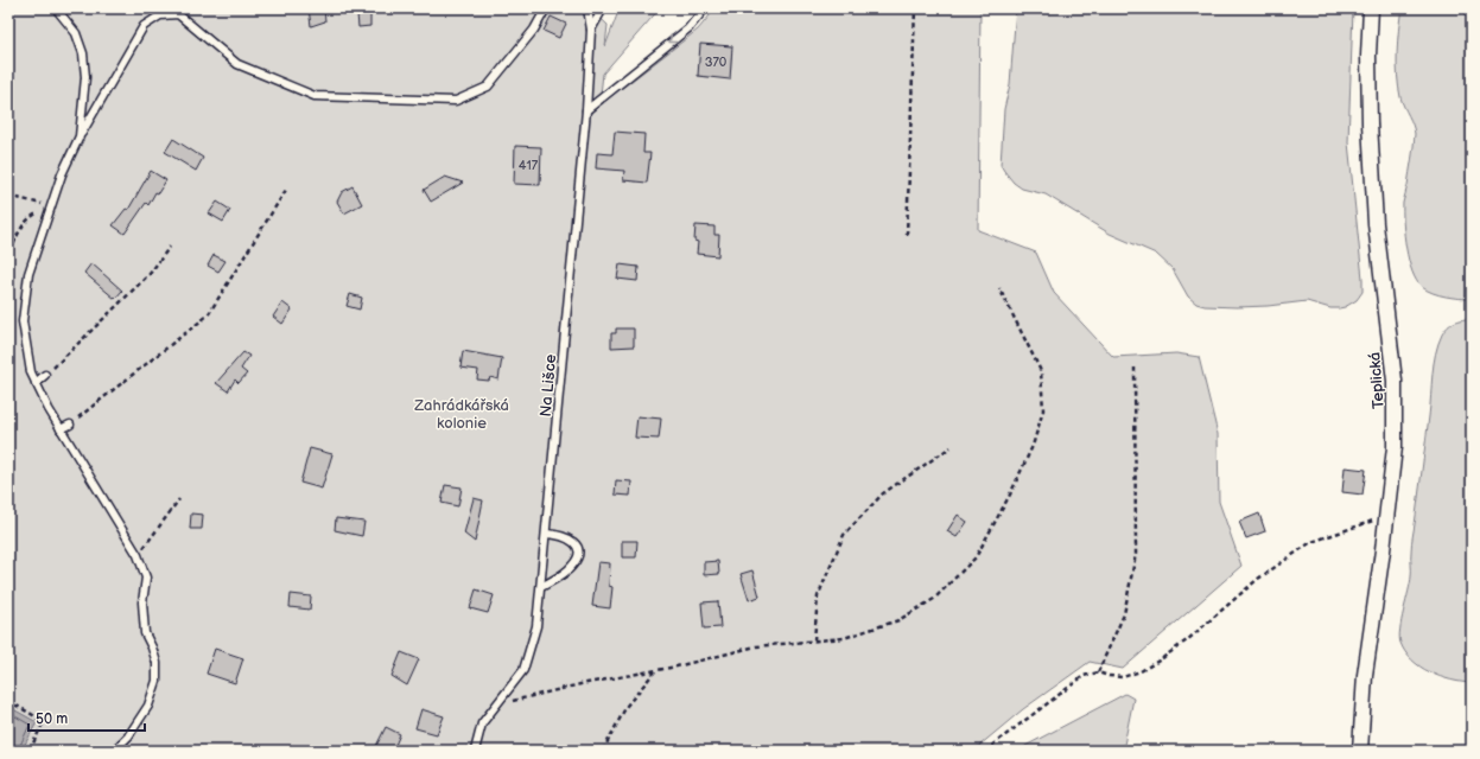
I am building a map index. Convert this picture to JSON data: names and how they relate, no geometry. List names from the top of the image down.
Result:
{
  "streets": {
    "street": ["Teplická"],
    "lane": ["Na Lišce"]
  },
  "parks": ["Zahrádkářská kolonie"],
  "house_numbers": ["370", "417"],
  "scale_bar": "50 m"
}
